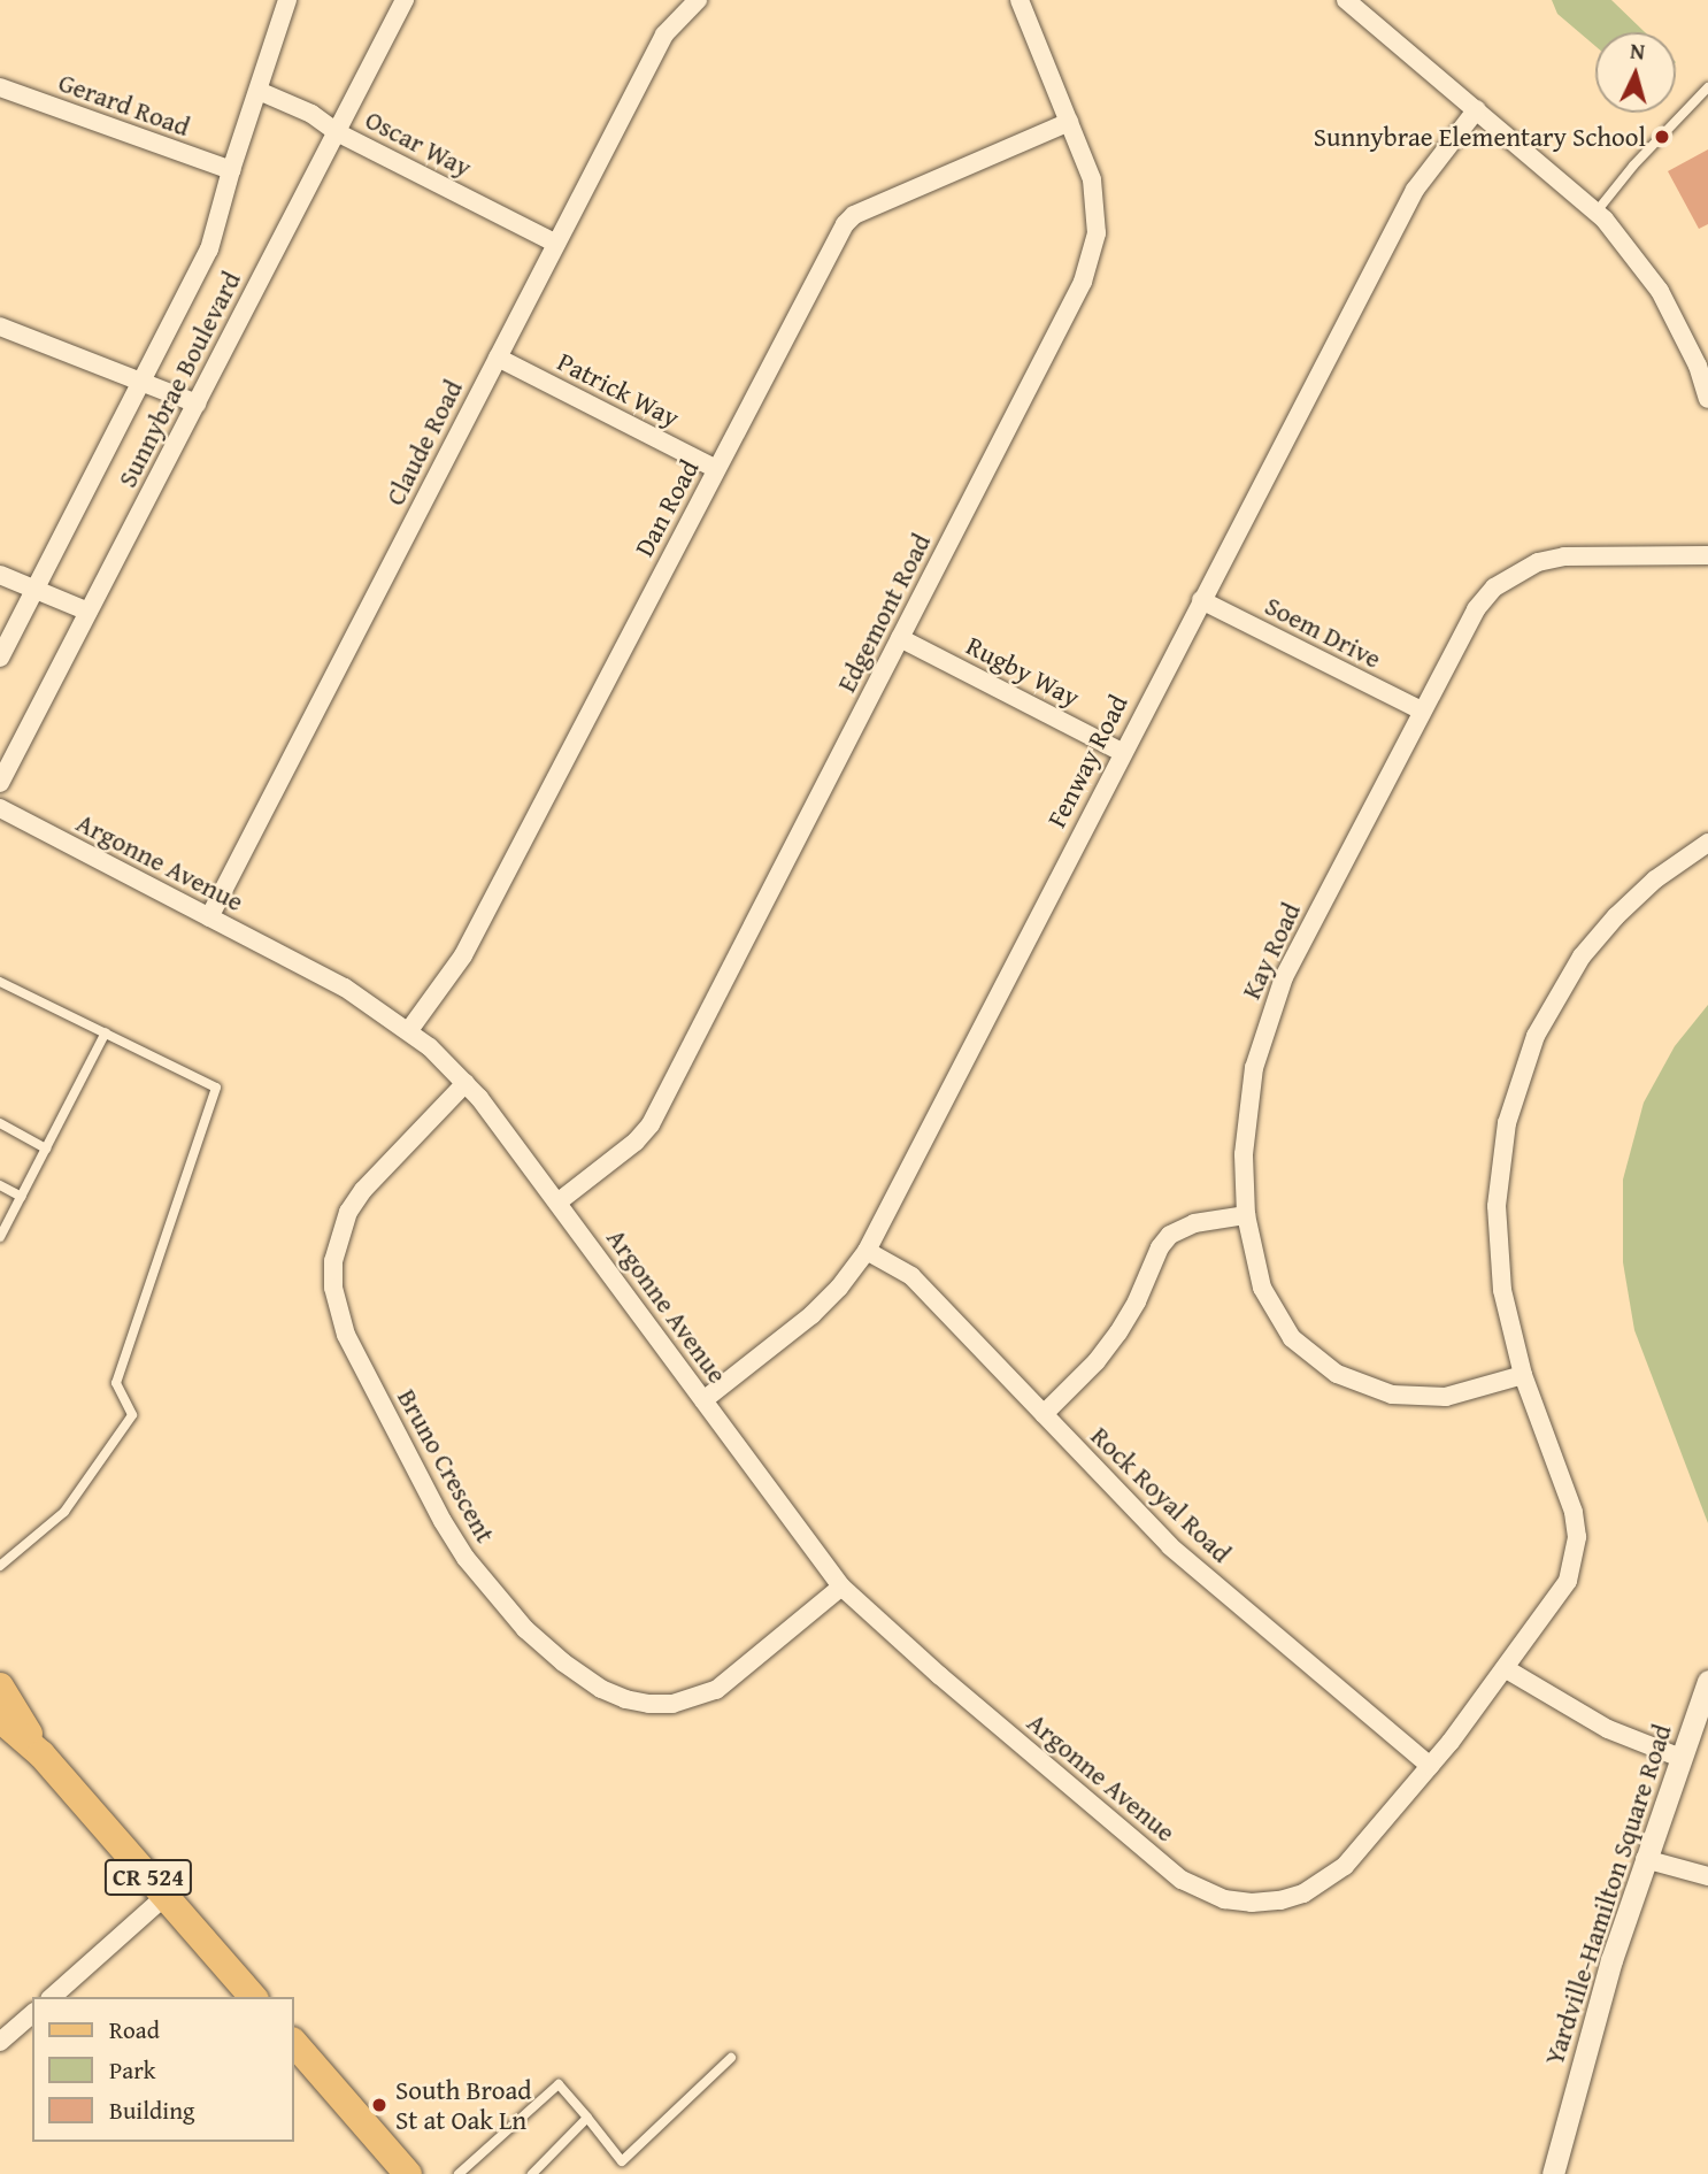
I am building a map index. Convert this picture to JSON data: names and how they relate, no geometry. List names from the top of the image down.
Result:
{
  "streets": {
    "main road": ["CR 524"],
    "street": [
      "Gerard Road",
      "Oscar Way",
      "Sunnybrae Boulevard",
      "Patrick Way",
      "Claude Road",
      "Dan Road",
      "Edgemont Road",
      "Soem Drive",
      "Rugby Way",
      "Fenway Road",
      "Argonne Avenue",
      "Kay Road",
      "Bruno Crescent",
      "Rock Royal Road",
      "Yardville-Hamilton Square Road"
    ]
  },
  "crossings": [
    ["Gerard Road", "Sunnybrae Boulevard"],
    ["Oscar Way", "Sunnybrae Boulevard"],
    ["Oscar Way", "Claude Road"],
    ["Patrick Way", "Claude Road"],
    ["Patrick Way", "Dan Road"],
    ["Claude Road", "Argonne Avenue"],
    ["Dan Road", "Edgemont Road"],
    ["Dan Road", "Argonne Avenue"],
    ["Edgemont Road", "Rugby Way"],
    ["Edgemont Road", "Argonne Avenue"],
    ["Soem Drive", "Fenway Road"],
    ["Soem Drive", "Kay Road"],
    ["Rugby Way", "Fenway Road"],
    ["Fenway Road", "Argonne Avenue"],
    ["Fenway Road", "Rock Royal Road"],
    ["Argonne Avenue", "Kay Road"],
    ["Argonne Avenue", "Bruno Crescent"],
    ["Argonne Avenue", "Rock Royal Road"]
  ],
  "places": ["Sunnybrae Elementary School", "South Broad St at Oak Ln"],
  "legend": ["Road", "Park", "Building"],
  "north": "top"
}
